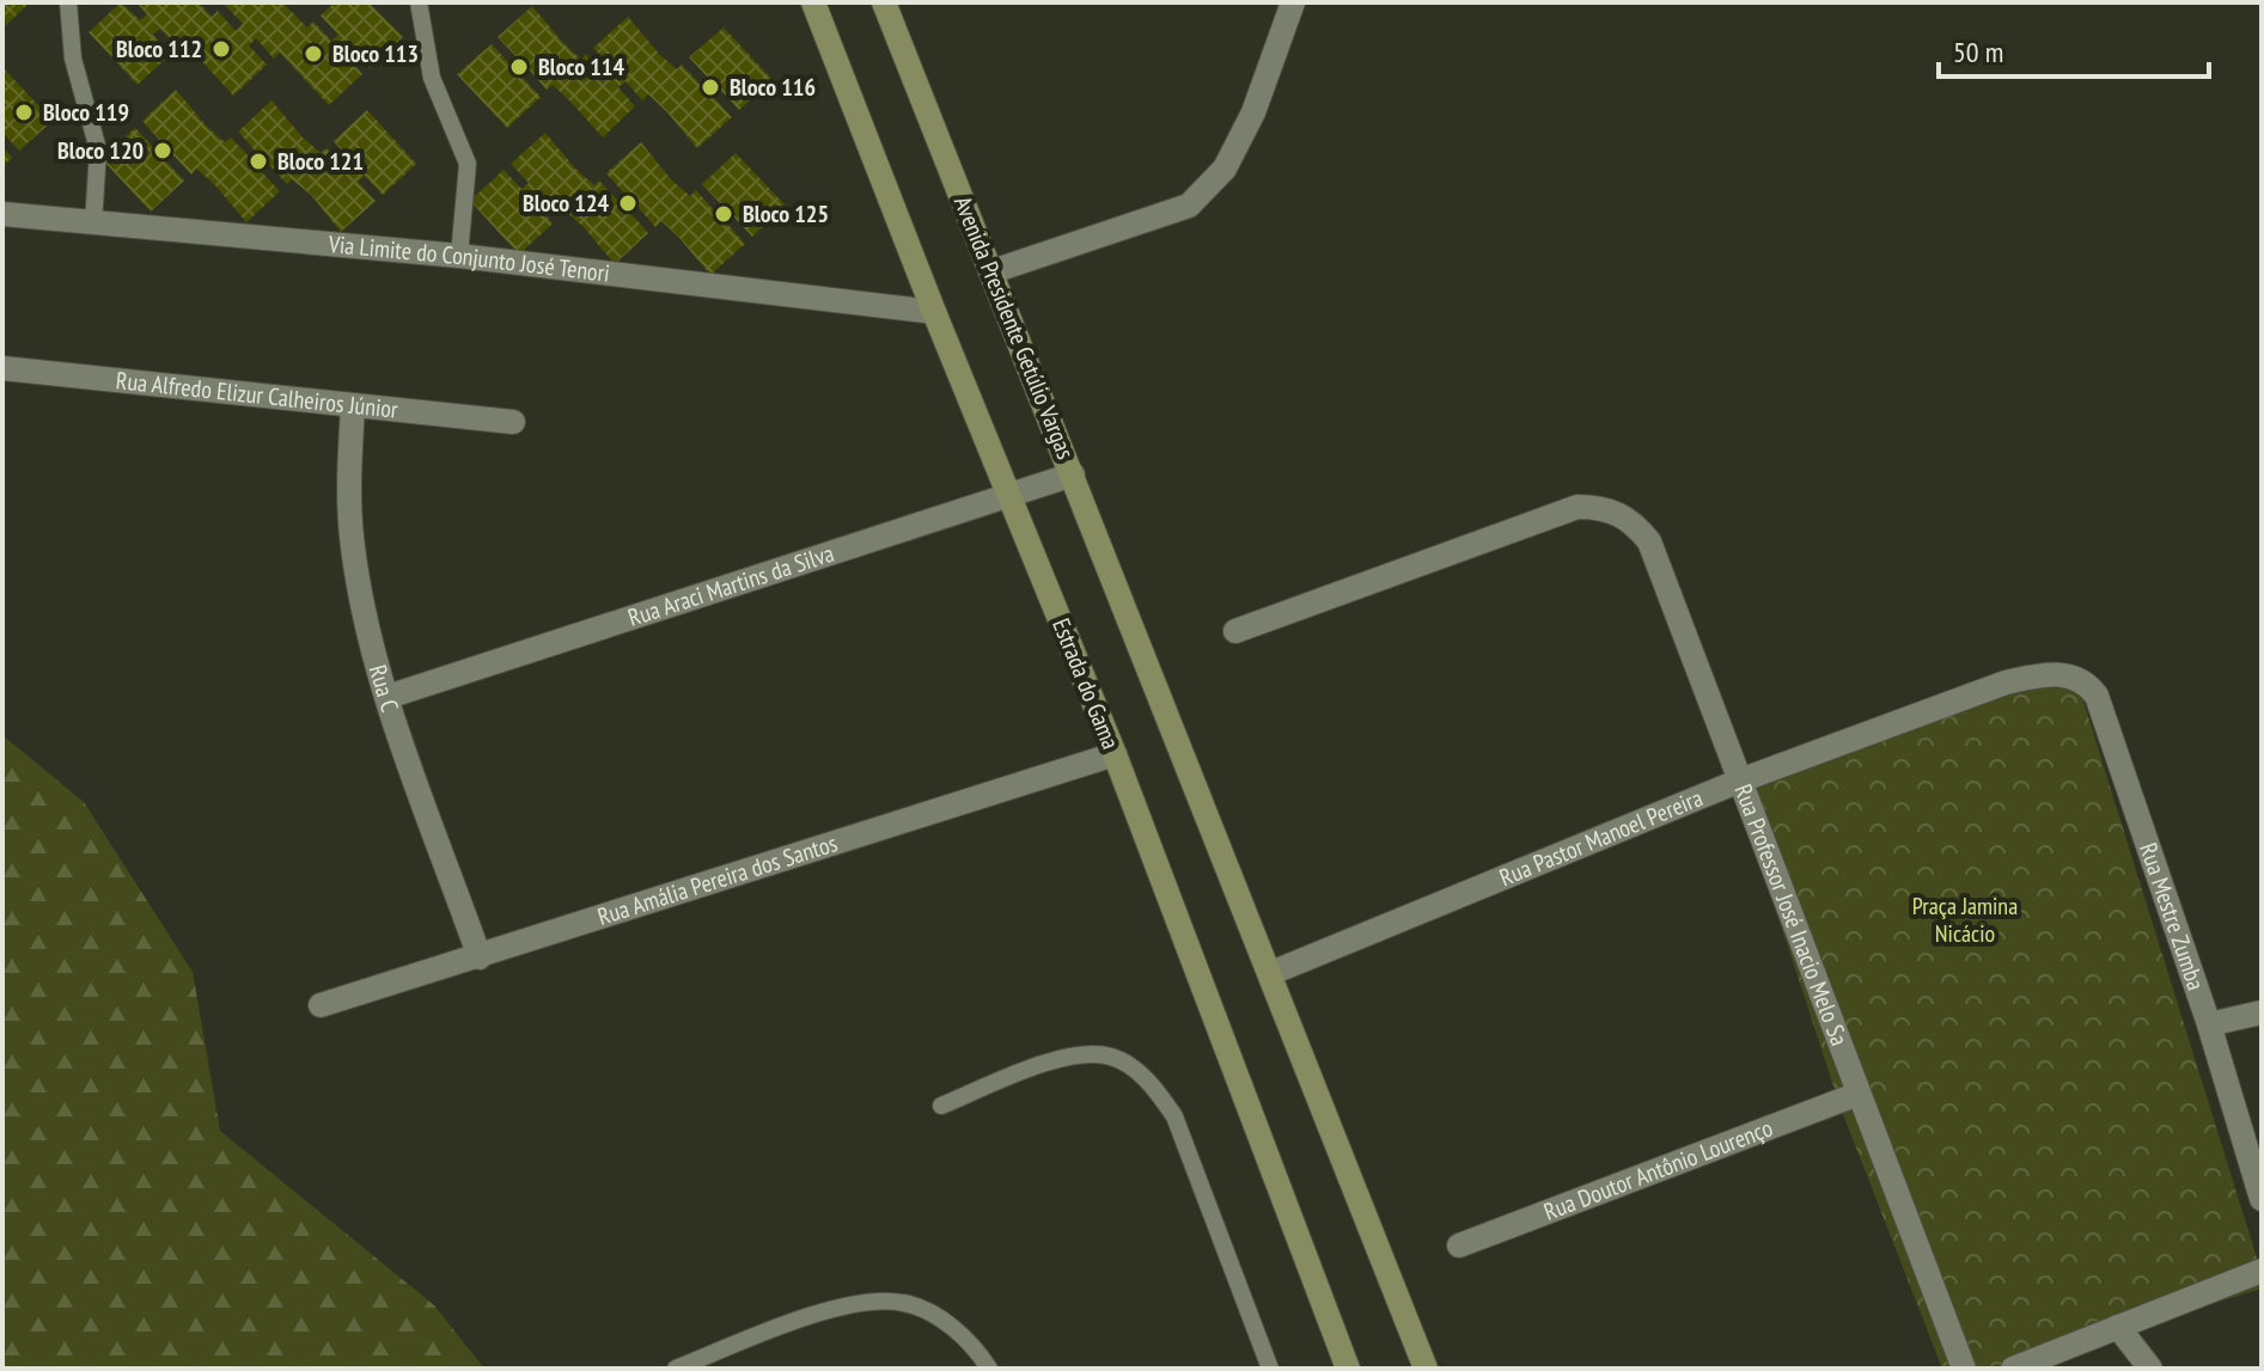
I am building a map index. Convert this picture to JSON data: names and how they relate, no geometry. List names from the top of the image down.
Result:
{
  "streets": {
    "street": [
      "Via Limite do Conjunto José Tenori",
      "Avenida Presidente Getúlio Vargas",
      "Rua Alfredo Elizur Calheiros Júnior",
      "Rua Araci Martins da Silva",
      "Estrada do Gama",
      "Rua C",
      "Rua Pastor Manoel Pereira",
      "Rua Amália Pereira dos Santos",
      "Rua Professor José Inacio Melo Sa",
      "Rua Mestre Zumba",
      "Rua Doutor Antônio Lourenço"
    ]
  },
  "crossings": [
    ["Via Limite do Conjunto José Tenori", "Estrada do Gama"],
    ["Avenida Presidente Getúlio Vargas", "Rua Araci Martins da Silva"],
    ["Avenida Presidente Getúlio Vargas", "Rua Pastor Manoel Pereira"],
    ["Rua Alfredo Elizur Calheiros Júnior", "Rua C"],
    ["Rua Araci Martins da Silva", "Estrada do Gama"],
    ["Rua Araci Martins da Silva", "Rua C"],
    ["Estrada do Gama", "Rua Amália Pereira dos Santos"],
    ["Rua C", "Rua Amália Pereira dos Santos"],
    ["Rua Pastor Manoel Pereira", "Rua Professor José Inacio Melo Sa"],
    ["Rua Pastor Manoel Pereira", "Rua Mestre Zumba"],
    ["Rua Professor José Inacio Melo Sa", "Rua Doutor Antônio Lourenço"]
  ],
  "parks": ["Praça Jamina Nicácio"],
  "places": [
    "Bloco 112",
    "Bloco 113",
    "Bloco 114",
    "Bloco 116",
    "Bloco 119",
    "Bloco 120",
    "Bloco 121",
    "Bloco 124",
    "Bloco 125"
  ],
  "scale_bar": "50 m"
}
